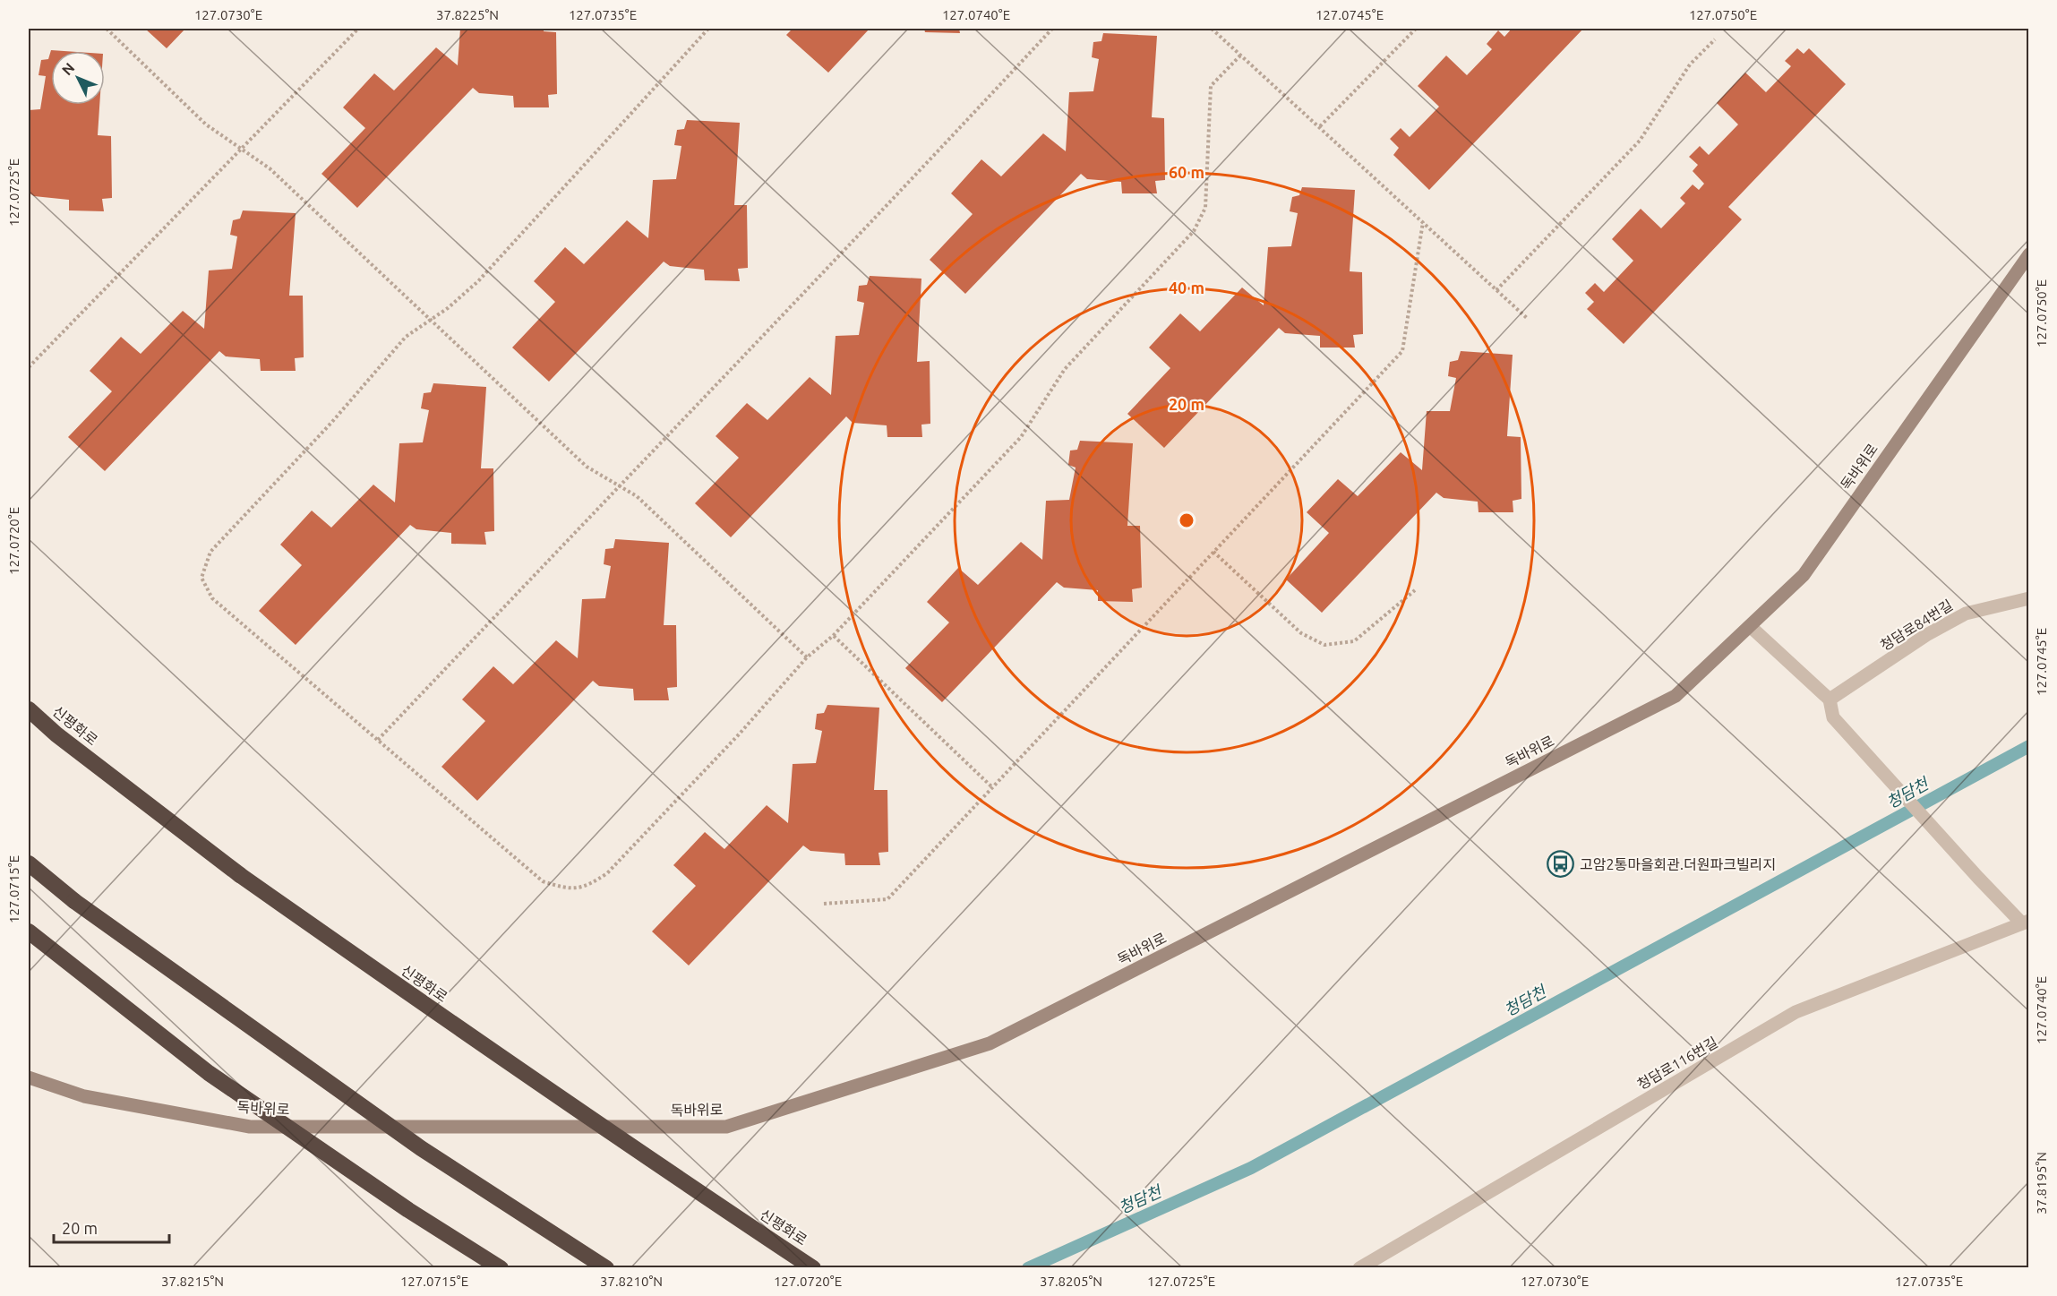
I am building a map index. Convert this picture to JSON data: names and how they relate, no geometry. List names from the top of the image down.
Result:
{
  "streets": {
    "highway": ["신평화로"],
    "main road": ["독바위로"],
    "street": ["청담로84번길", "청담로116번길"]
  },
  "water": ["청담천"],
  "places": {
    "bus stop": ["고암2통마을회관.더원파크빌리지"]
  },
  "scale_bar": "20 m",
  "north": "top left",
  "coordinates": [
    "127.0730°E",
    "37.8225°N",
    "127.0735°E",
    "127.0740°E",
    "127.0745°E",
    "127.0750°E",
    "127.0725°E",
    "127.0720°E",
    "127.0715°E",
    "37.8195°N",
    "37.8215°N",
    "37.8210°N",
    "37.8205°N"
  ],
  "rings": ["60 m", "40 m", "20 m"]
}
